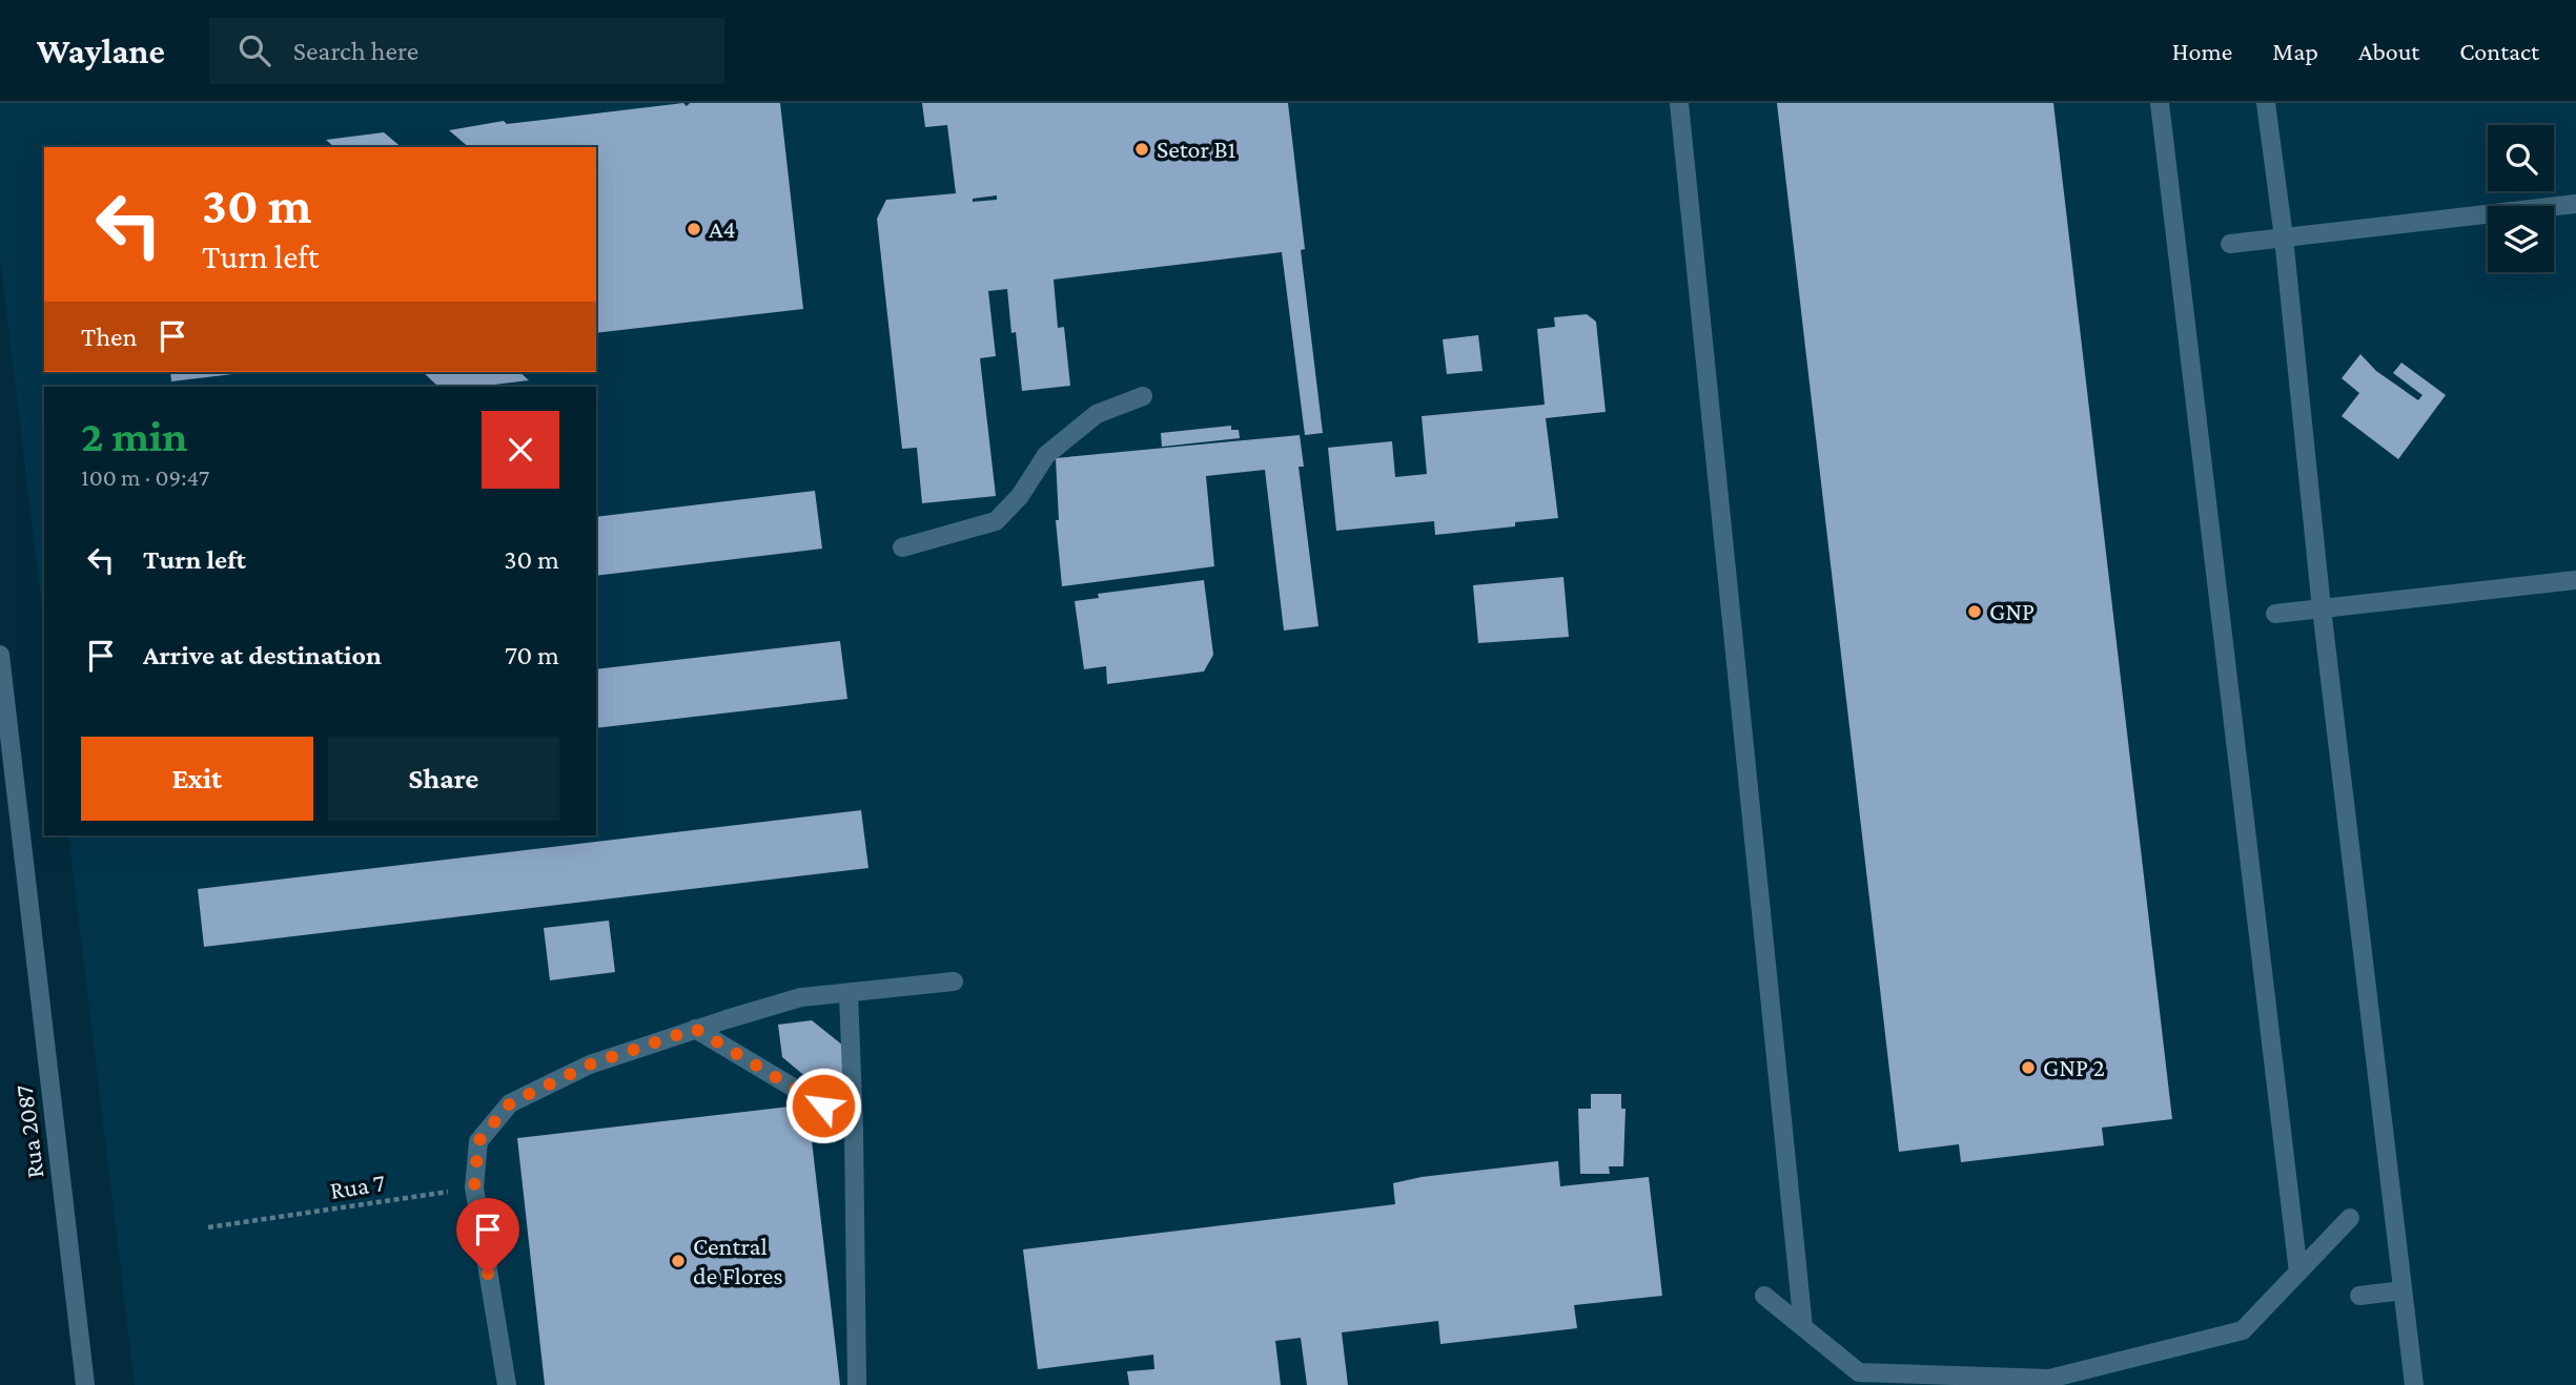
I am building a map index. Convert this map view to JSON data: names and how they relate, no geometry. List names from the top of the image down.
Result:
{
  "streets": {
    "street": ["Rua 2087"],
    "path": ["Rua 7"]
  },
  "places": [
    "Setor B1",
    "A4",
    "GNP",
    "GNP 2",
    "Central de Flores"
  ],
  "page": {
    "header": "Waylane",
    "search": "Search here",
    "nav": [
      "Home",
      "Map",
      "About",
      "Contact"
    ],
    "turn": ["30 m", "Turn left"],
    "then": "Then",
    "heading": ["2 min", "100 m · 09:47"],
    "list": [
      {
        "name": "Turn left",
        "value": "30 m"
      },
      {
        "name": "Arrive at destination",
        "value": "70 m"
      }
    ],
    "buttons": ["Exit", "Share"]
  }
}
